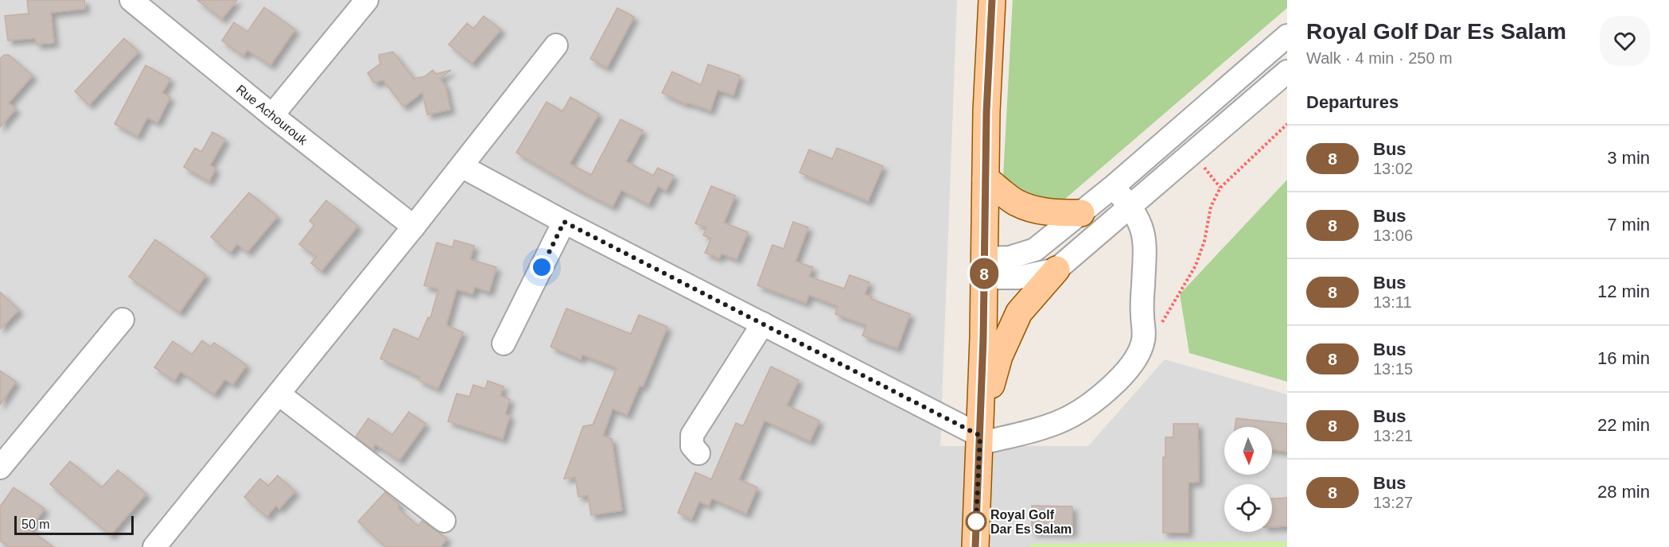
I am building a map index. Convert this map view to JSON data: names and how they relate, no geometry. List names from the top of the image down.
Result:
{
  "streets": {
    "street": ["Rue Achourouk"]
  },
  "places": ["Royal Golf Dar Es Salam"],
  "lines": ["bus line 8"],
  "scale_bar": "50 m",
  "north": "bottom",
  "page": {
    "on_map": "8",
    "heading": [
      ["Royal Golf Dar Es Salam", "Walk · 4 min · 250 m"],
      "Departures"
    ],
    "list": [
      {
        "mark": "8",
        "name": "Bus",
        "note": "13:02",
        "value": "3 min"
      },
      {
        "mark": "8",
        "name": "Bus",
        "note": "13:06",
        "value": "7 min"
      },
      {
        "mark": "8",
        "name": "Bus",
        "note": "13:11",
        "value": "12 min"
      },
      {
        "mark": "8",
        "name": "Bus",
        "note": "13:15",
        "value": "16 min"
      },
      {
        "mark": "8",
        "name": "Bus",
        "note": "13:21",
        "value": "22 min"
      },
      {
        "mark": "8",
        "name": "Bus",
        "note": "13:27",
        "value": "28 min"
      }
    ],
    "scale": "50 m"
  }
}
